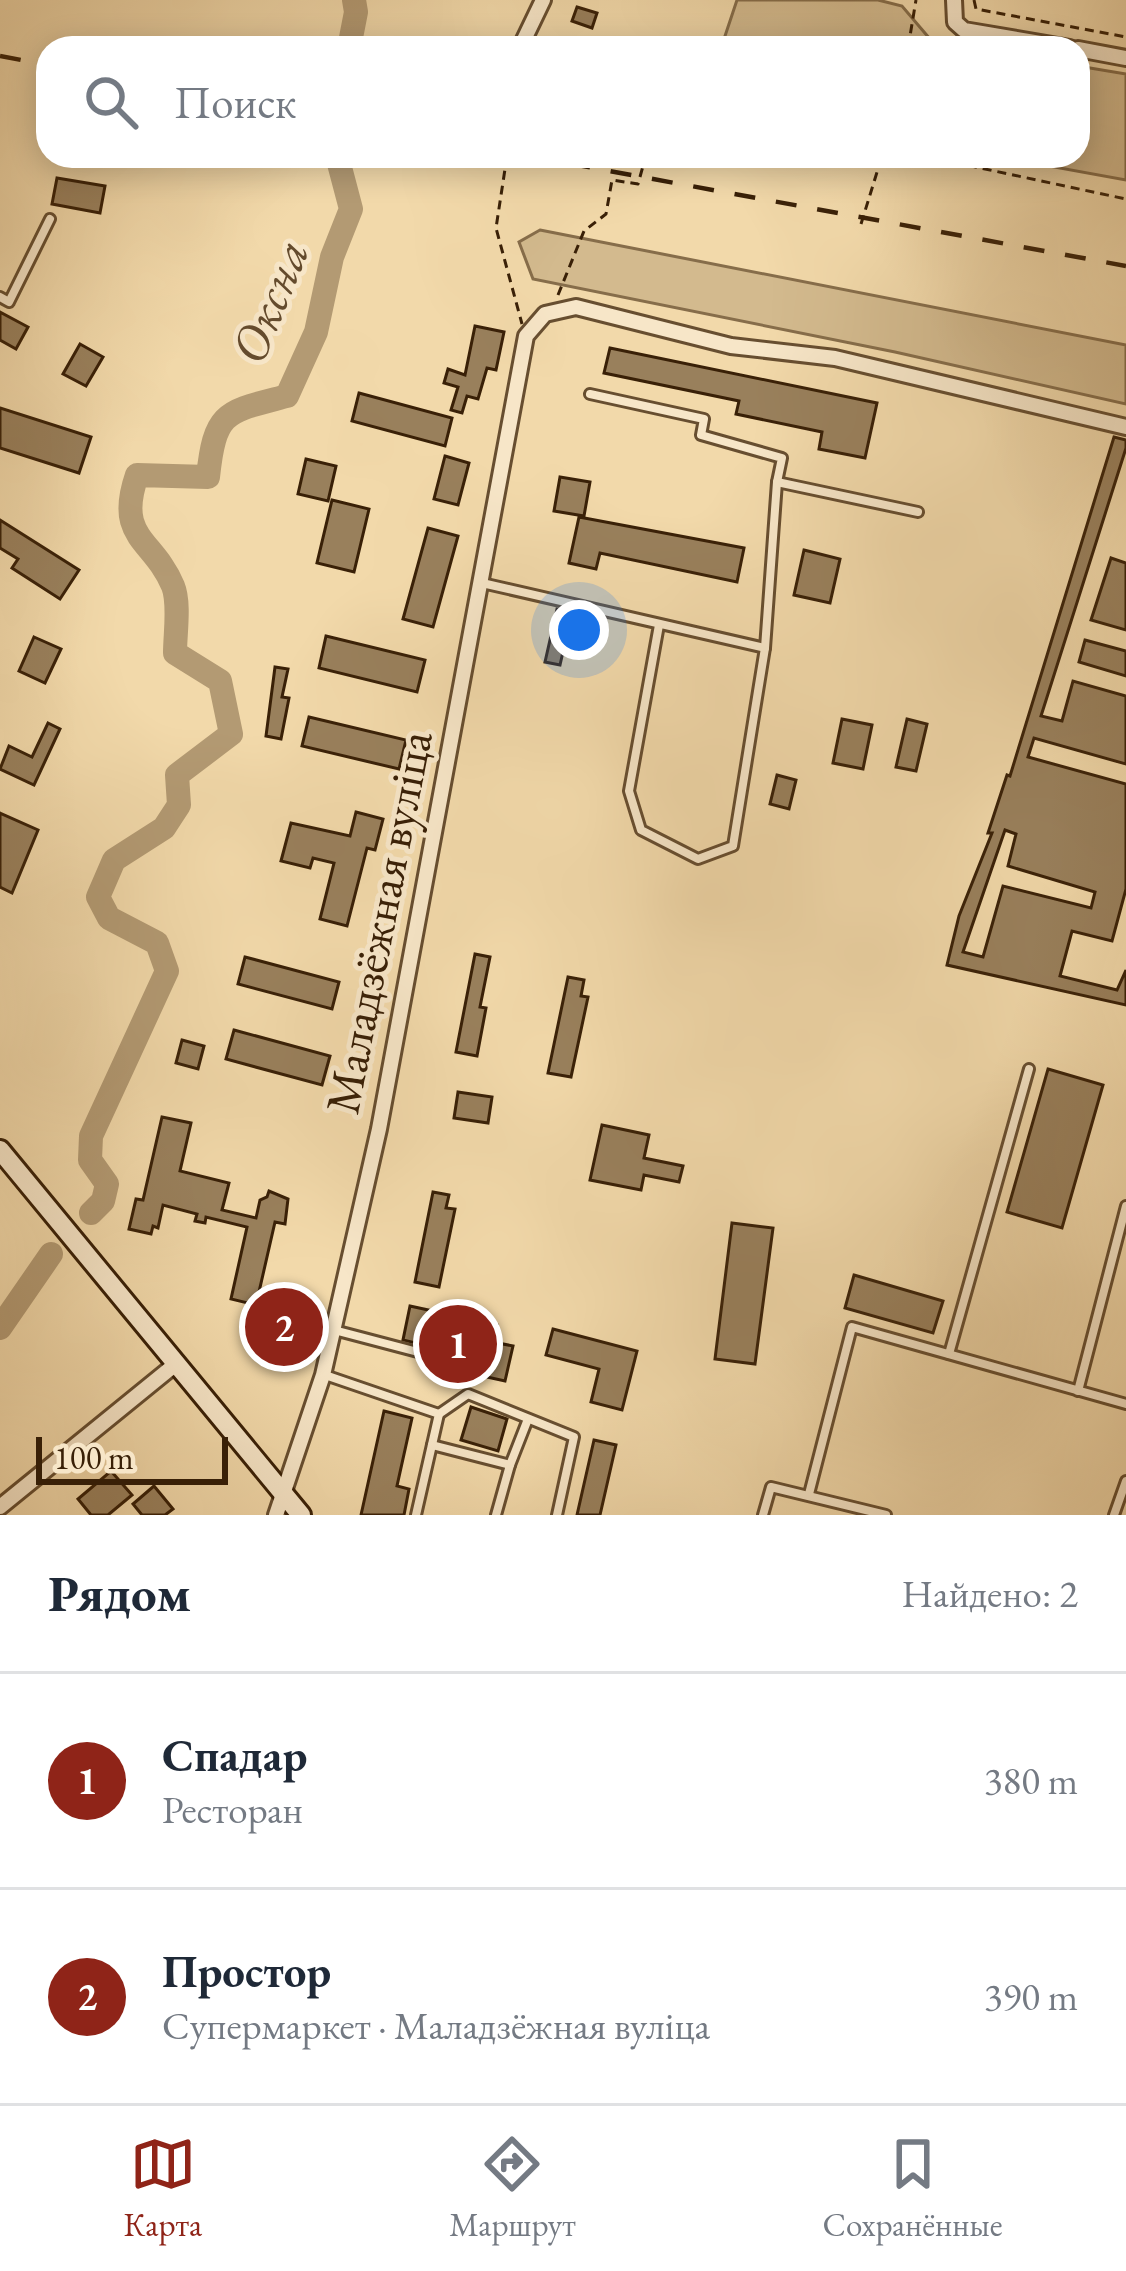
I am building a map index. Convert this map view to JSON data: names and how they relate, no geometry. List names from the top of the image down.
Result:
{
  "streets": {
    "street": ["Маладзёжная вуліца"]
  },
  "water": ["Оксна"],
  "scale_bar": "100 m",
  "page": {
    "search": "Поиск",
    "pins": ["2", "1"],
    "scale": "100 m",
    "heading": ["Рядом", "Найдено: 2"],
    "list": [
      {
        "mark": "1",
        "name": "Спадар",
        "note": "Ресторан",
        "value": "380 m"
      },
      {
        "mark": "2",
        "name": "Простор",
        "note": "Супермаркет · Маладзёжная вуліца",
        "value": "390 m"
      }
    ],
    "nav": ["Карта", "Маршрут", "Сохранённые"]
  }
}
